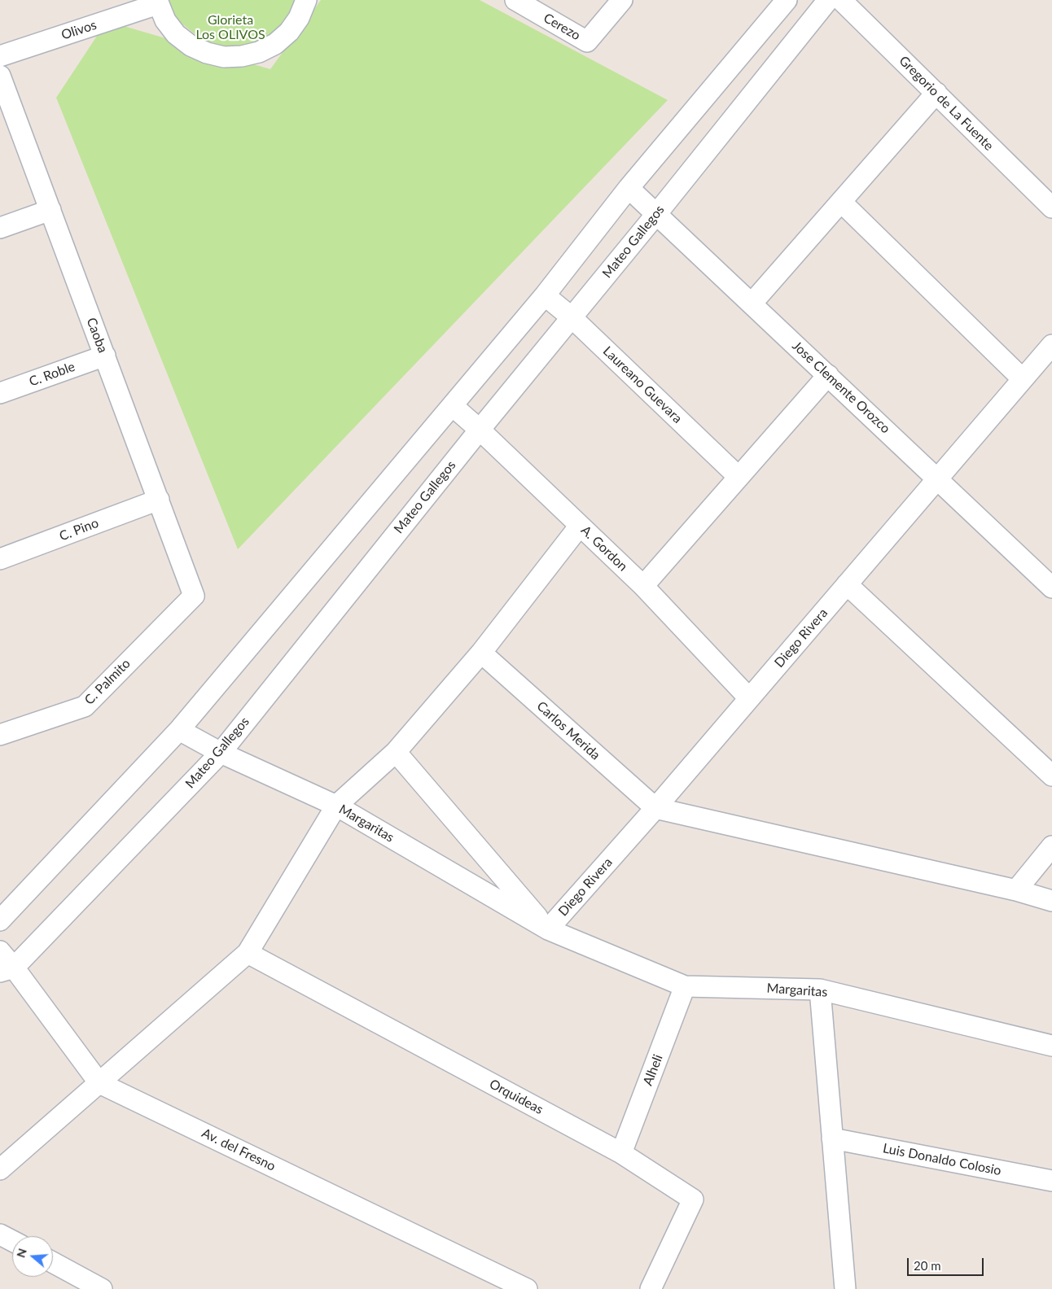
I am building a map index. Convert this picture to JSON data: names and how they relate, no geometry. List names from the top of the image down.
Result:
{
  "streets": {
    "street": [
      "Cerezo",
      "Olivos",
      "Gregorio de La Fuente",
      "Mateo Gallegos",
      "Caoba",
      "C. Roble",
      "Laureano Guevara",
      "Jose Clemente Orozco",
      "C. Pino",
      "A. Gordon",
      "Diego Rivera",
      "C. Palmito",
      "Carlos Merida",
      "Margaritas",
      "Alheli",
      "Orquideas",
      "Av. del Fresno",
      "Luis Donaldo Colosio"
    ]
  },
  "crossings": [
    ["Mateo Gallegos", "Laureano Guevara"],
    ["Mateo Gallegos", "Jose Clemente Orozco"],
    ["Mateo Gallegos", "A. Gordon"],
    ["Mateo Gallegos", "Margaritas"],
    ["Mateo Gallegos", "Av. del Fresno"],
    ["Caoba", "C. Roble"],
    ["Caoba", "C. Pino"],
    ["Caoba", "C. Palmito"],
    ["Jose Clemente Orozco", "Diego Rivera"],
    ["A. Gordon", "Diego Rivera"],
    ["Diego Rivera", "Carlos Merida"],
    ["Diego Rivera", "Margaritas"],
    ["Margaritas", "Alheli"],
    ["Alheli", "Orquideas"]
  ],
  "parks": ["Glorieta Los OLIVOS"],
  "scale_bar": "20 m",
  "north": "left"
}
